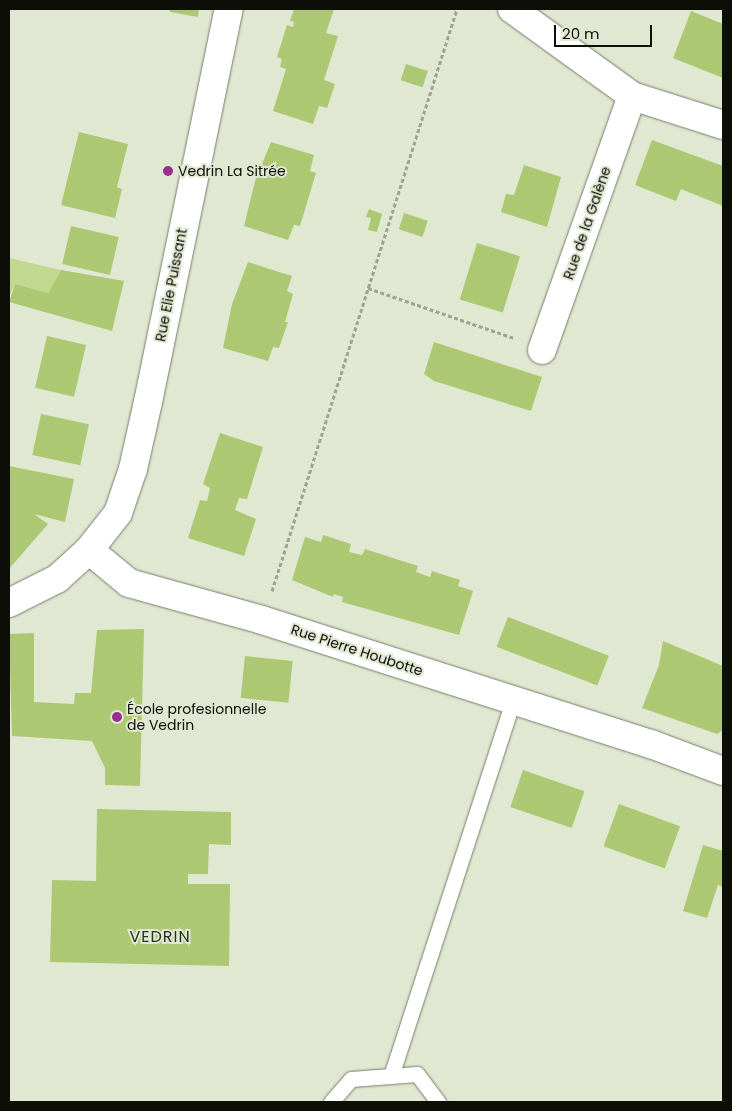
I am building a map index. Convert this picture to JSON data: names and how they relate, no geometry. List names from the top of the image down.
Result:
{
  "streets": {
    "street": ["Rue de la Galène", "Rue Elie Puissant", "Rue Pierre Houbotte"]
  },
  "crossings": [
    ["Rue Elie Puissant", "Rue Pierre Houbotte"]
  ],
  "districts": ["VEDRIN"],
  "places": ["Vedrin La Sitrée", "École profesionnelle de Vedrin"],
  "scale_bar": "20 m"
}
